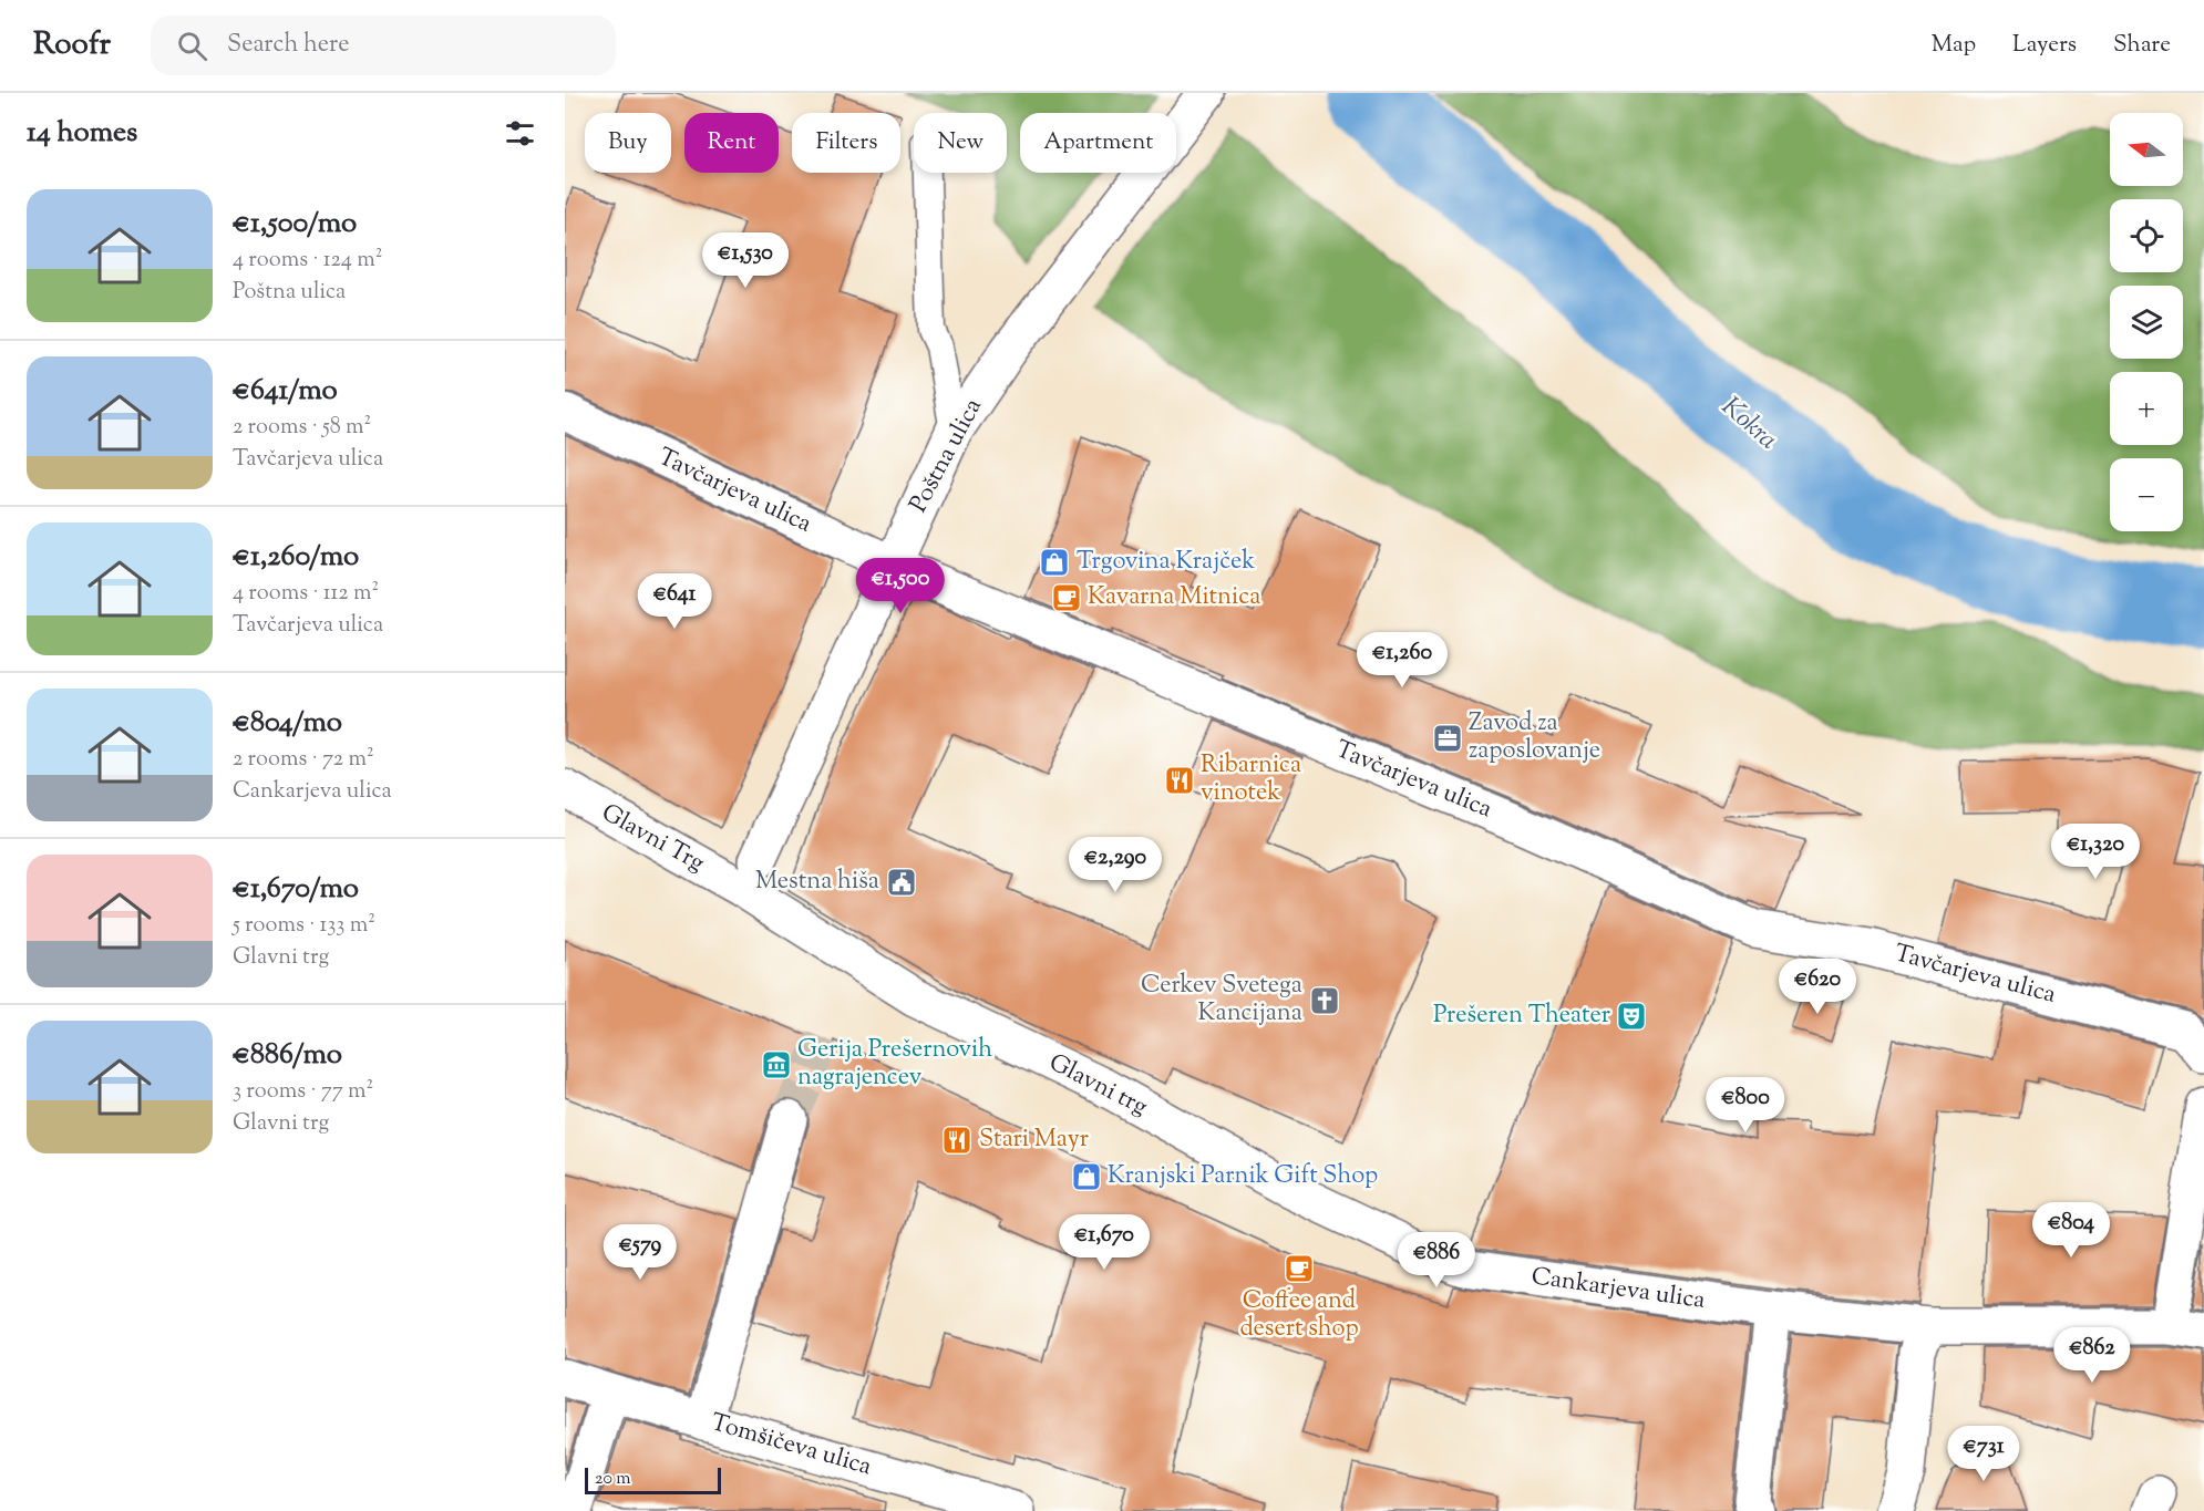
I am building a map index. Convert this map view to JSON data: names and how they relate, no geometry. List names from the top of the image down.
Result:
{
  "streets": {
    "street": [
      "Poštna ulica",
      "Tavčarjeva ulica",
      "Glavni Trg",
      "Glavni trg",
      "Cankarjeva ulica",
      "Tomšičeva ulica"
    ]
  },
  "crossings": [
    ["Poštna ulica", "Tavčarjeva ulica"],
    ["Poštna ulica", "Glavni Trg"],
    ["Poštna ulica", "Glavni trg"],
    ["Glavni Trg", "Glavni trg"],
    ["Glavni trg", "Cankarjeva ulica"]
  ],
  "water": ["Kokra"],
  "places": {
    "shop": ["Trgovina Krajček", "Kranjski Parnik Gift Shop"],
    "cafe": ["Kavarna Mitnica", "Coffee and desert shop"],
    "office": ["Zavod za zaposlovanje"],
    "restaurant": ["Ribarnica vinotek", "Stari Mayr"],
    "public building": ["Mestna hiša"],
    "church": ["Cerkev Svetega Kancijana"],
    "theatre": ["Prešeren Theater"],
    "museum": ["Gerija Prešernovih nagrajencev"]
  },
  "scale_bar": "20 m",
  "north": "left",
  "page": {
    "header": "Roofr",
    "search": "Search here",
    "nav": ["Map", "Layers", "Share"],
    "heading": "14 homes",
    "map_buttons": ["+", "−"],
    "chip": [
      "Buy",
      "Rent",
      "Filters",
      "New",
      "Apartment"
    ],
    "list": [
      {
        "name": "€1,500/mo",
        "note": "4 rooms · 124 m² · Poštna ulica"
      },
      {
        "name": "€641/mo",
        "note": "2 rooms · 58 m² · Tavčarjeva ulica"
      },
      {
        "name": "€1,260/mo",
        "note": "4 rooms · 112 m² · Tavčarjeva ulica"
      },
      {
        "name": "€804/mo",
        "note": "2 rooms · 72 m² · Cankarjeva ulica"
      },
      {
        "name": "€1,670/mo",
        "note": "5 rooms · 133 m² · Glavni trg"
      },
      {
        "name": "€886/mo",
        "note": "3 rooms · 77 m² · Glavni trg"
      }
    ],
    "price": [
      "€1,530",
      "€1,500",
      "€641",
      "€1,260",
      "€1,320",
      "€2,290",
      "€620",
      "€800",
      "€804",
      "€1,670",
      "€579",
      "€886",
      "€862",
      "€731"
    ],
    "scale": "20 m"
  }
}
